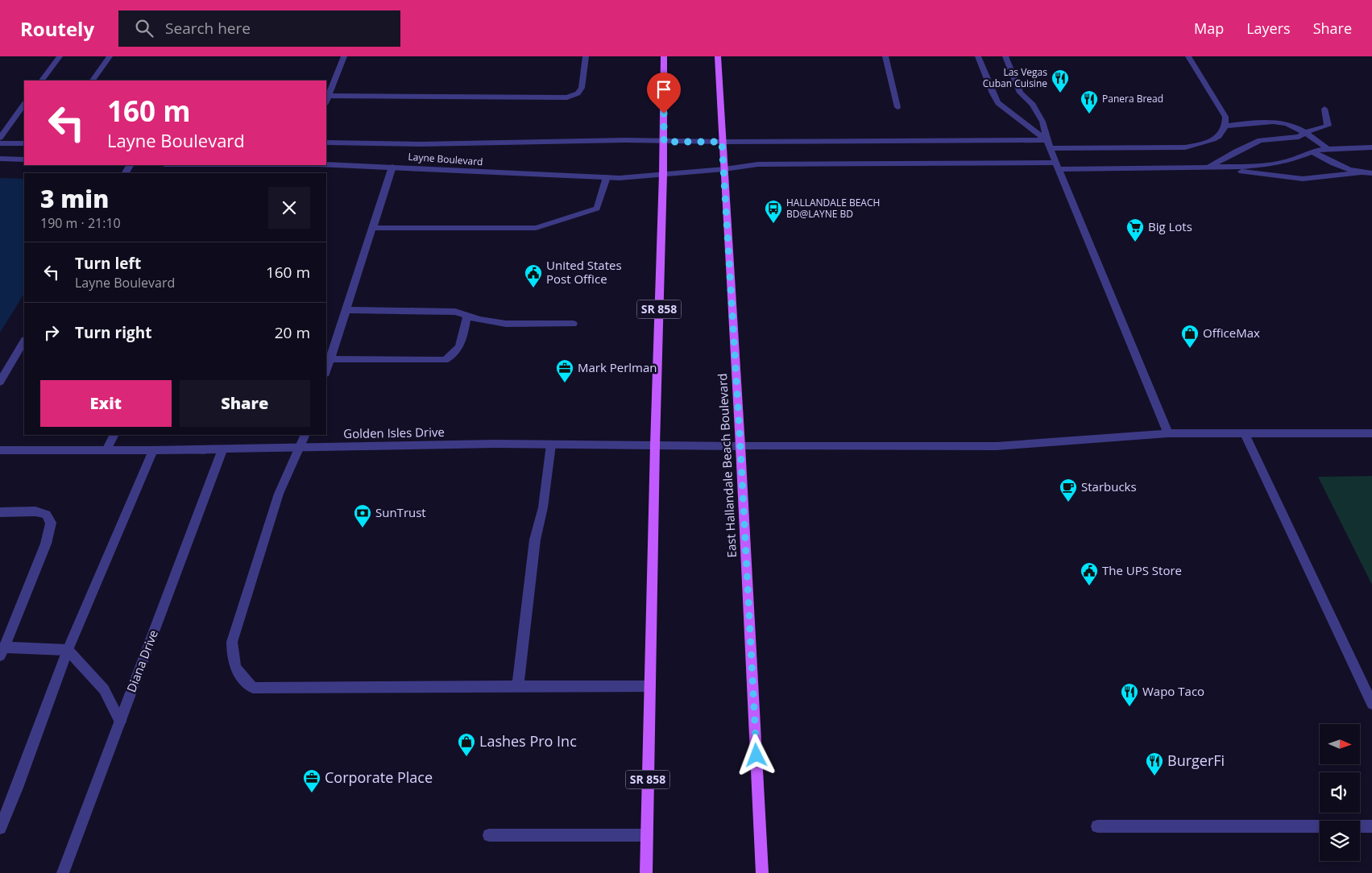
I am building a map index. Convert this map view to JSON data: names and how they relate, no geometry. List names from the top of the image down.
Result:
{
  "streets": {
    "main road": ["SR 858", "East Hallandale Beach Boulevard"],
    "street": ["Layne Boulevard", "Golden Isles Drive", "Diana Drive"]
  },
  "crossings": [
    ["Layne Boulevard", "SR 858"],
    ["Layne Boulevard", "East Hallandale Beach Boulevard"],
    ["SR 858", "Golden Isles Drive"],
    ["Golden Isles Drive", "East Hallandale Beach Boulevard"],
    ["Golden Isles Drive", "Diana Drive"]
  ],
  "places": {
    "restaurant": [
      "Las Vegas Cuban Cuisine",
      "Panera Bread",
      "Wapo Taco",
      "BurgerFi"
    ],
    "bus stop": ["HALLANDALE BEACH BD@LAYNE BD"],
    "supermarket": ["Big Lots"],
    "public building": ["United States Post Office", "The UPS Store"],
    "shop": ["OfficeMax", "Lashes Pro Inc"],
    "office": ["Mark Perlman", "Corporate Place"],
    "cafe": ["Starbucks"],
    "bank": ["SunTrust"]
  },
  "north": "right",
  "page": {
    "header": "Routely",
    "search": "Search here",
    "nav": ["Map", "Layers", "Share"],
    "turn": ["160 m", "Layne Boulevard"],
    "heading": ["3 min", "190 m · 21:10"],
    "list": [
      {
        "name": "Turn left",
        "note": "Layne Boulevard",
        "value": "160 m"
      },
      {
        "name": "Turn right",
        "value": "20 m"
      }
    ],
    "buttons": ["Exit", "Share"]
  }
}
